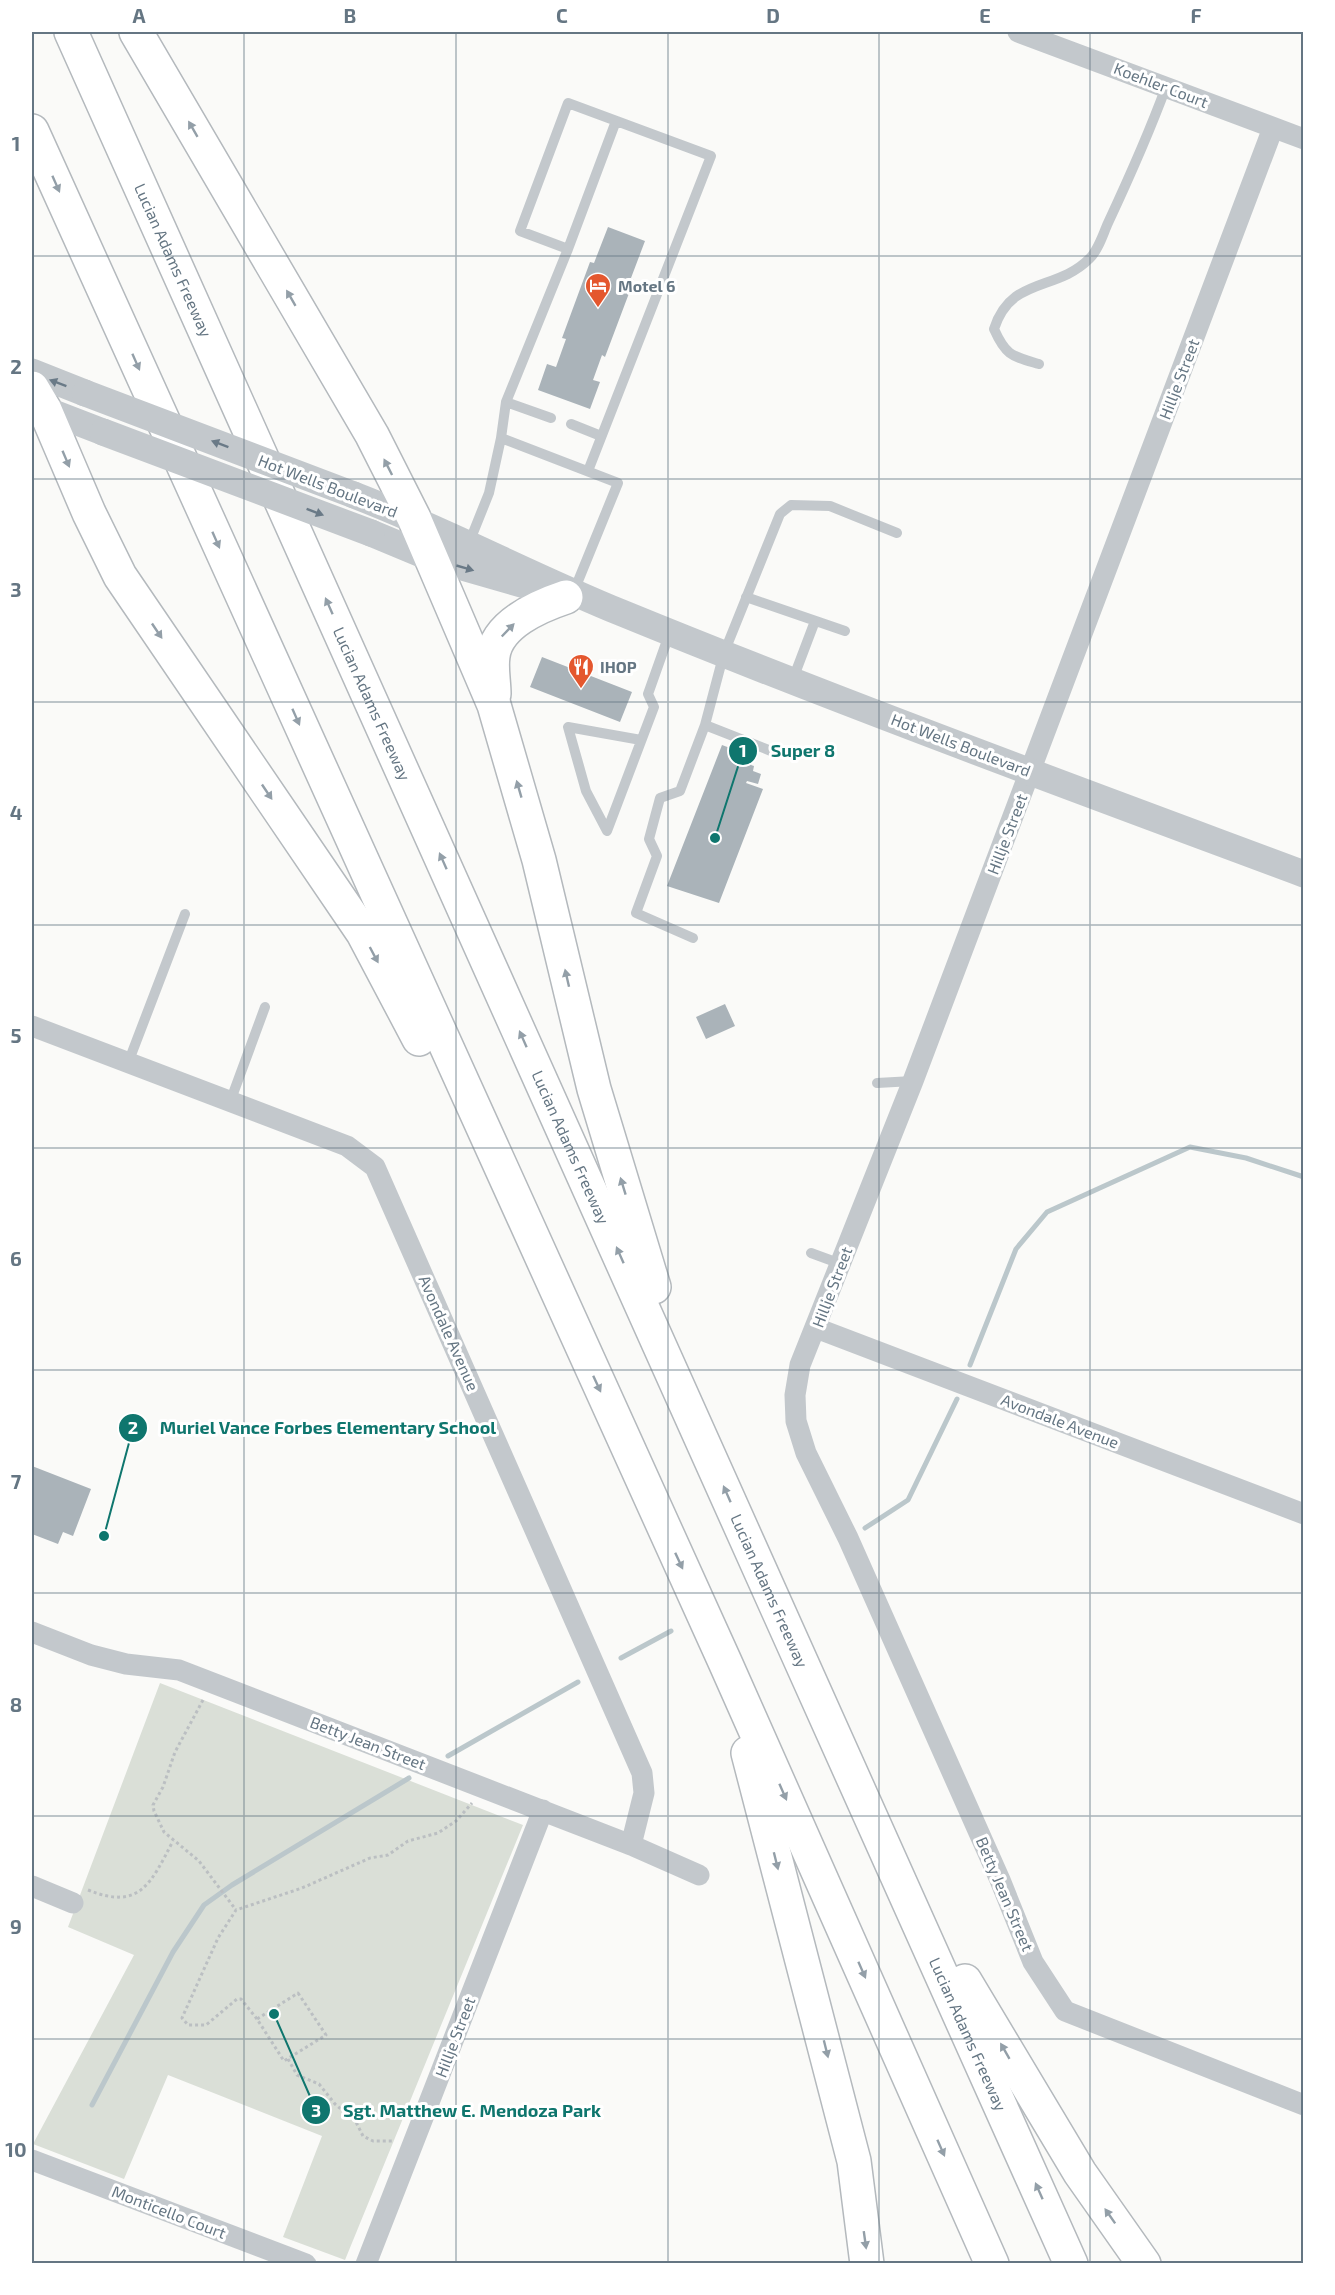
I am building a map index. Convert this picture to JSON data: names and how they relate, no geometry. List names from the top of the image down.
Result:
{
  "streets": {
    "highway": ["Lucian Adams Freeway"],
    "street": [
      "Koehler Court",
      "Hillje Street",
      "Hot Wells Boulevard",
      "Avondale Avenue",
      "Betty Jean Street",
      "Monticello Court"
    ]
  },
  "crossings": [
    ["Koehler Court", "Hillje Street"],
    ["Hillje Street", "Hot Wells Boulevard"],
    ["Hillje Street", "Avondale Avenue"],
    ["Hillje Street", "Betty Jean Street"],
    ["Avondale Avenue", "Betty Jean Street"]
  ],
  "places": {
    "hotel": ["Motel 6"],
    "restaurant": ["IHOP"],
    "other": ["Super 8", "Muriel Vance Forbes Elementary School", "Sgt. Matthew E. Mendoza Park"]
  },
  "grid": {
    "columns": [
      "A",
      "B",
      "C",
      "D",
      "E",
      "F"
    ],
    "rows": [
      "1",
      "2",
      "3",
      "4",
      "5",
      "6",
      "7",
      "8",
      "9",
      "10"
    ]
  }
}
